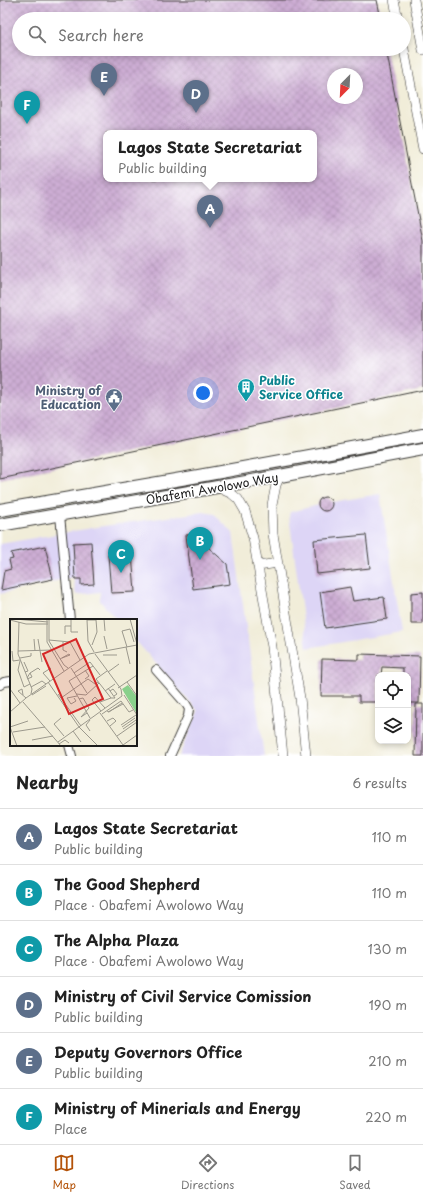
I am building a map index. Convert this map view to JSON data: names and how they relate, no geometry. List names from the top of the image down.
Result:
{
  "streets": {
    "main road": ["Obafemi Awolowo Way"]
  },
  "places": {
    "building": ["Public Service Office"],
    "public building": ["Ministry of Education"]
  },
  "north": "bottom left",
  "page": {
    "search": "Search here",
    "pins": [
      "E",
      "D",
      "F",
      "A",
      "B",
      "C"
    ],
    "popup": ["Lagos State Secretariat", "Public building"],
    "heading": ["Nearby", "6 results"],
    "list": [
      {
        "mark": "A",
        "name": "Lagos State Secretariat",
        "note": "Public building",
        "value": "110 m"
      },
      {
        "mark": "B",
        "name": "The Good Shepherd",
        "note": "Place · Obafemi Awolowo Way",
        "value": "110 m"
      },
      {
        "mark": "C",
        "name": "The Alpha Plaza",
        "note": "Place · Obafemi Awolowo Way",
        "value": "130 m"
      },
      {
        "mark": "D",
        "name": "Ministry of Civil Service Comission",
        "note": "Public building",
        "value": "190 m"
      },
      {
        "mark": "E",
        "name": "Deputy Governors Office",
        "note": "Public building",
        "value": "210 m"
      },
      {
        "mark": "F",
        "name": "Ministry of Minerials and Energy",
        "note": "Place",
        "value": "220 m"
      }
    ],
    "nav": ["Map", "Directions", "Saved"]
  }
}
